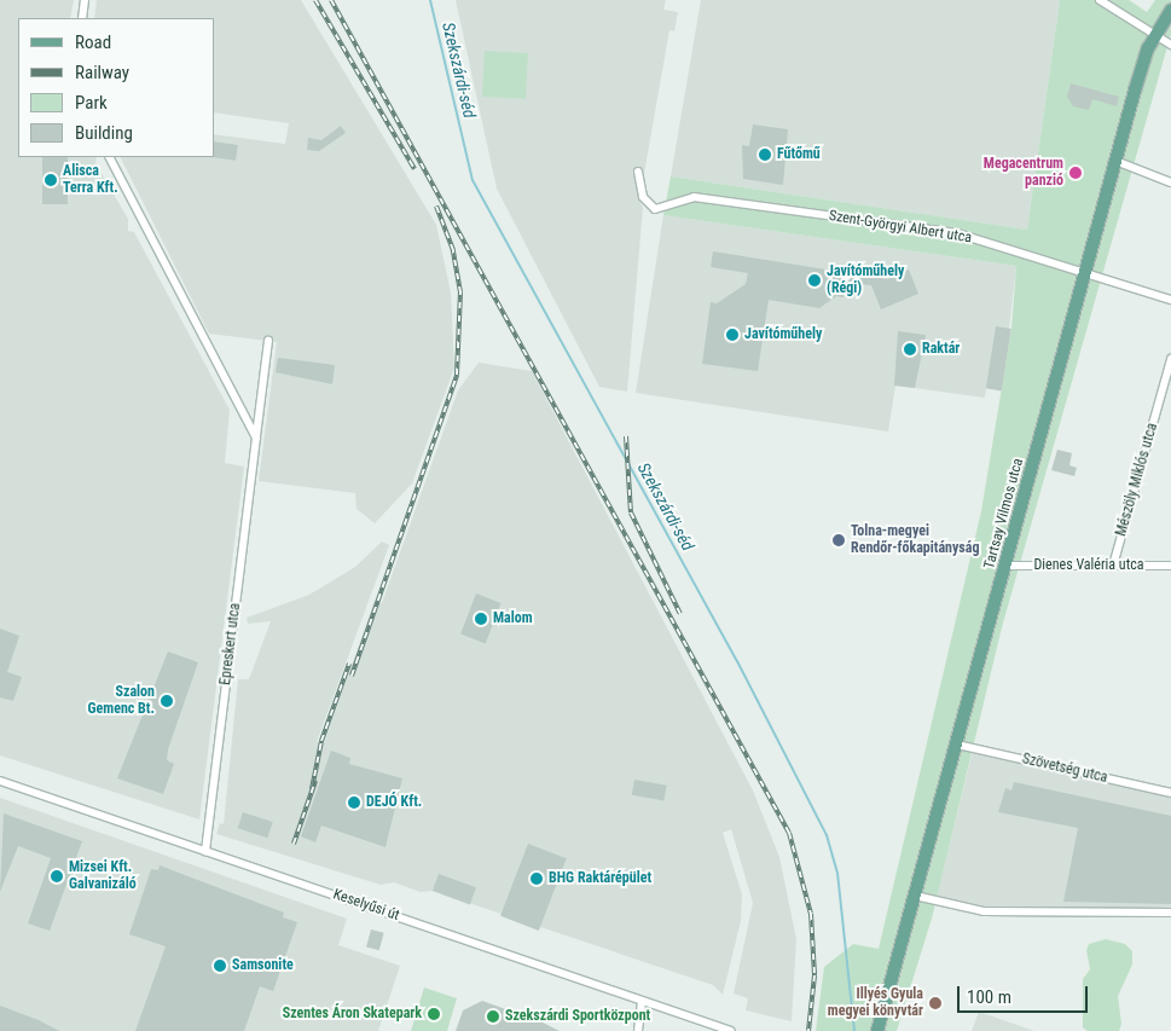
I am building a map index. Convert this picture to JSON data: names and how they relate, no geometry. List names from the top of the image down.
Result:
{
  "streets": {
    "main road": ["Tartsay Vilmos utca"],
    "street": [
      "Szent-Györgyi Albert utca",
      "Mészöly Miklós utca",
      "Dienes Valéria utca",
      "Epreskert utca",
      "Szövetség utca",
      "Keselyűsi út"
    ]
  },
  "crossings": [
    ["Szent-Györgyi Albert utca", "Tartsay Vilmos utca"],
    ["Mészöly Miklós utca", "Dienes Valéria utca"],
    ["Tartsay Vilmos utca", "Dienes Valéria utca"],
    ["Tartsay Vilmos utca", "Szövetség utca"],
    ["Epreskert utca", "Keselyűsi út"]
  ],
  "water": ["Szekszárdi-séd"],
  "places": [
    "Fűtőmű",
    "Megacentrum panzió",
    "Alisca Terra Kft.",
    "Javítóműhely (Régi)",
    "Javítóműhely",
    "Raktár",
    "Tolna-megyei Rendőr-főkapitányság",
    "Malom",
    "Szalon Gemenc Bt.",
    "DEJÓ Kft.",
    "Mizsei Kft. Galvanizáló",
    "BHG Raktárépület",
    "Samsonite",
    "Illyés Gyula megyei könyvtár",
    "Szentes Áron Skatepark",
    "Szekszárdi Sportközpont"
  ],
  "legend": [
    "Road",
    "Railway",
    "Park",
    "Building"
  ],
  "scale_bar": "100 m"
}
